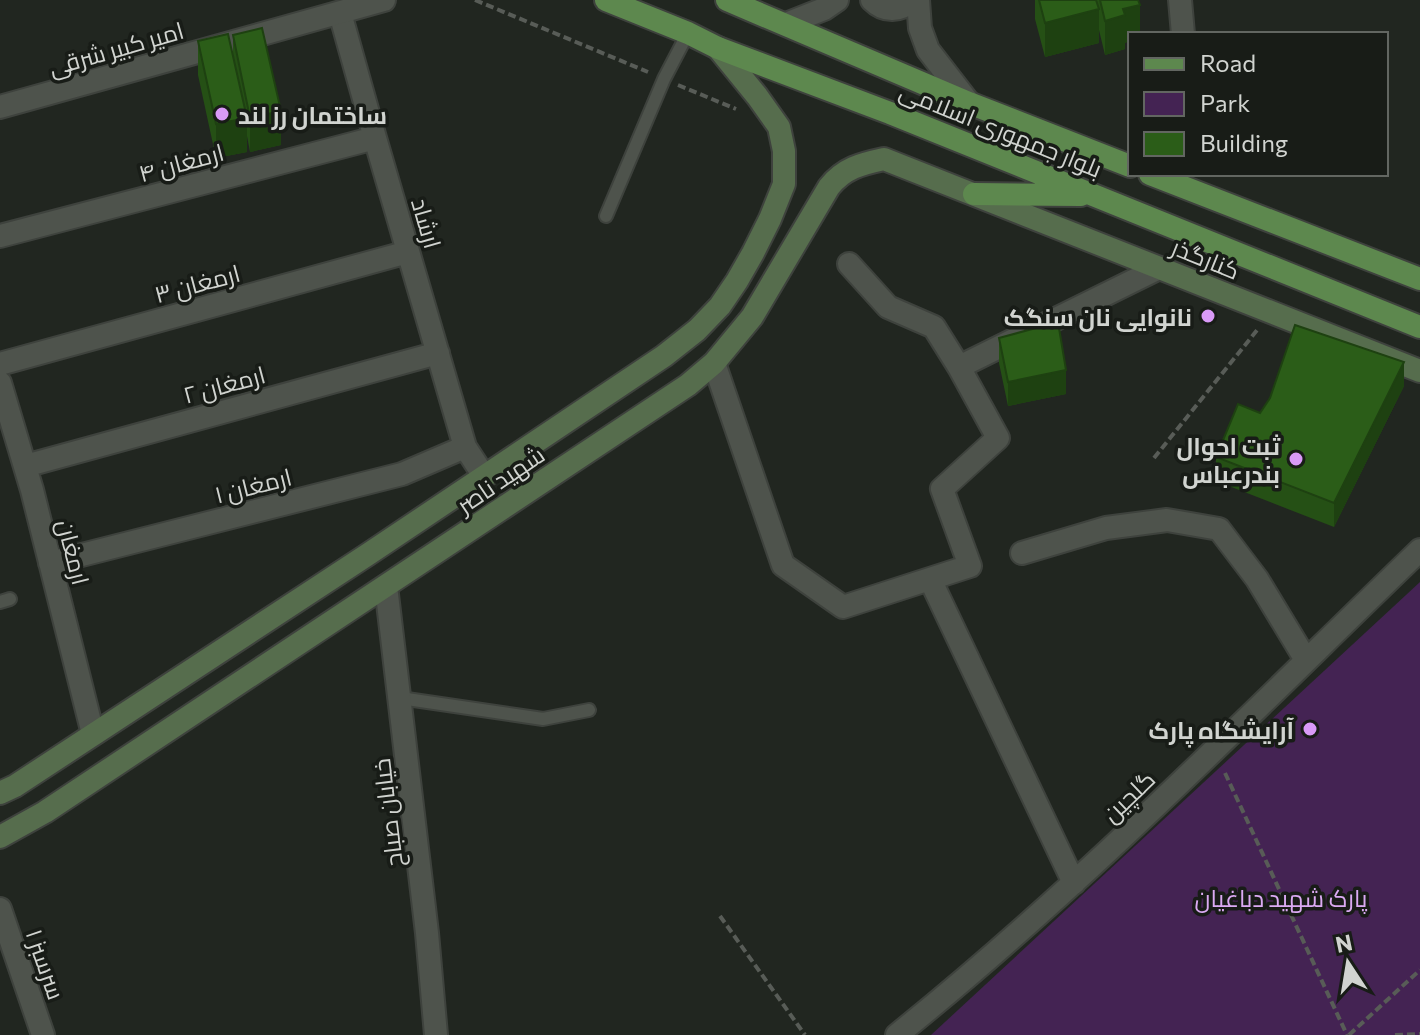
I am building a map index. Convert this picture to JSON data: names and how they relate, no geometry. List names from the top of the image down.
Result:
{
  "streets": {
    "main road": ["بلوار جمهوری اسلامی", "کنارگذر", "شهید ناصر"],
    "street": [
      "امیر کبیر شرقی",
      "ارمغان ۴",
      "ارشاد",
      "ارمغان ۳",
      "ارمغان ۲",
      "ارمغان ۱",
      "ارمغان",
      "گلچین",
      "خیابان صباح",
      "سرسبز ۱"
    ]
  },
  "crossings": [
    ["امیر کبیر شرقی", "ارشاد"],
    ["بلوار جمهوری اسلامی", "شهید ناصر"],
    ["ارمغان ۴", "ارشاد"],
    ["ارشاد", "ارمغان ۳"],
    ["ارشاد", "ارمغان ۲"],
    ["ارشاد", "شهید ناصر"],
    ["ارشاد", "ارمغان ۱"],
    ["کنارگذر", "شهید ناصر"],
    ["ارمغان ۲", "ارمغان"],
    ["شهید ناصر", "ارمغان"],
    ["شهید ناصر", "خیابان صباح"],
    ["ارمغان ۱", "ارمغان"]
  ],
  "parks": ["پارک شهید دباغیان"],
  "places": [
    "ساختمان رز لند",
    "نانوایی نان سنگک",
    "ثبت احوال بندرعباس",
    "آرایشگاه پارک"
  ],
  "legend": ["Road", "Park", "Building"],
  "north": "top"
}
